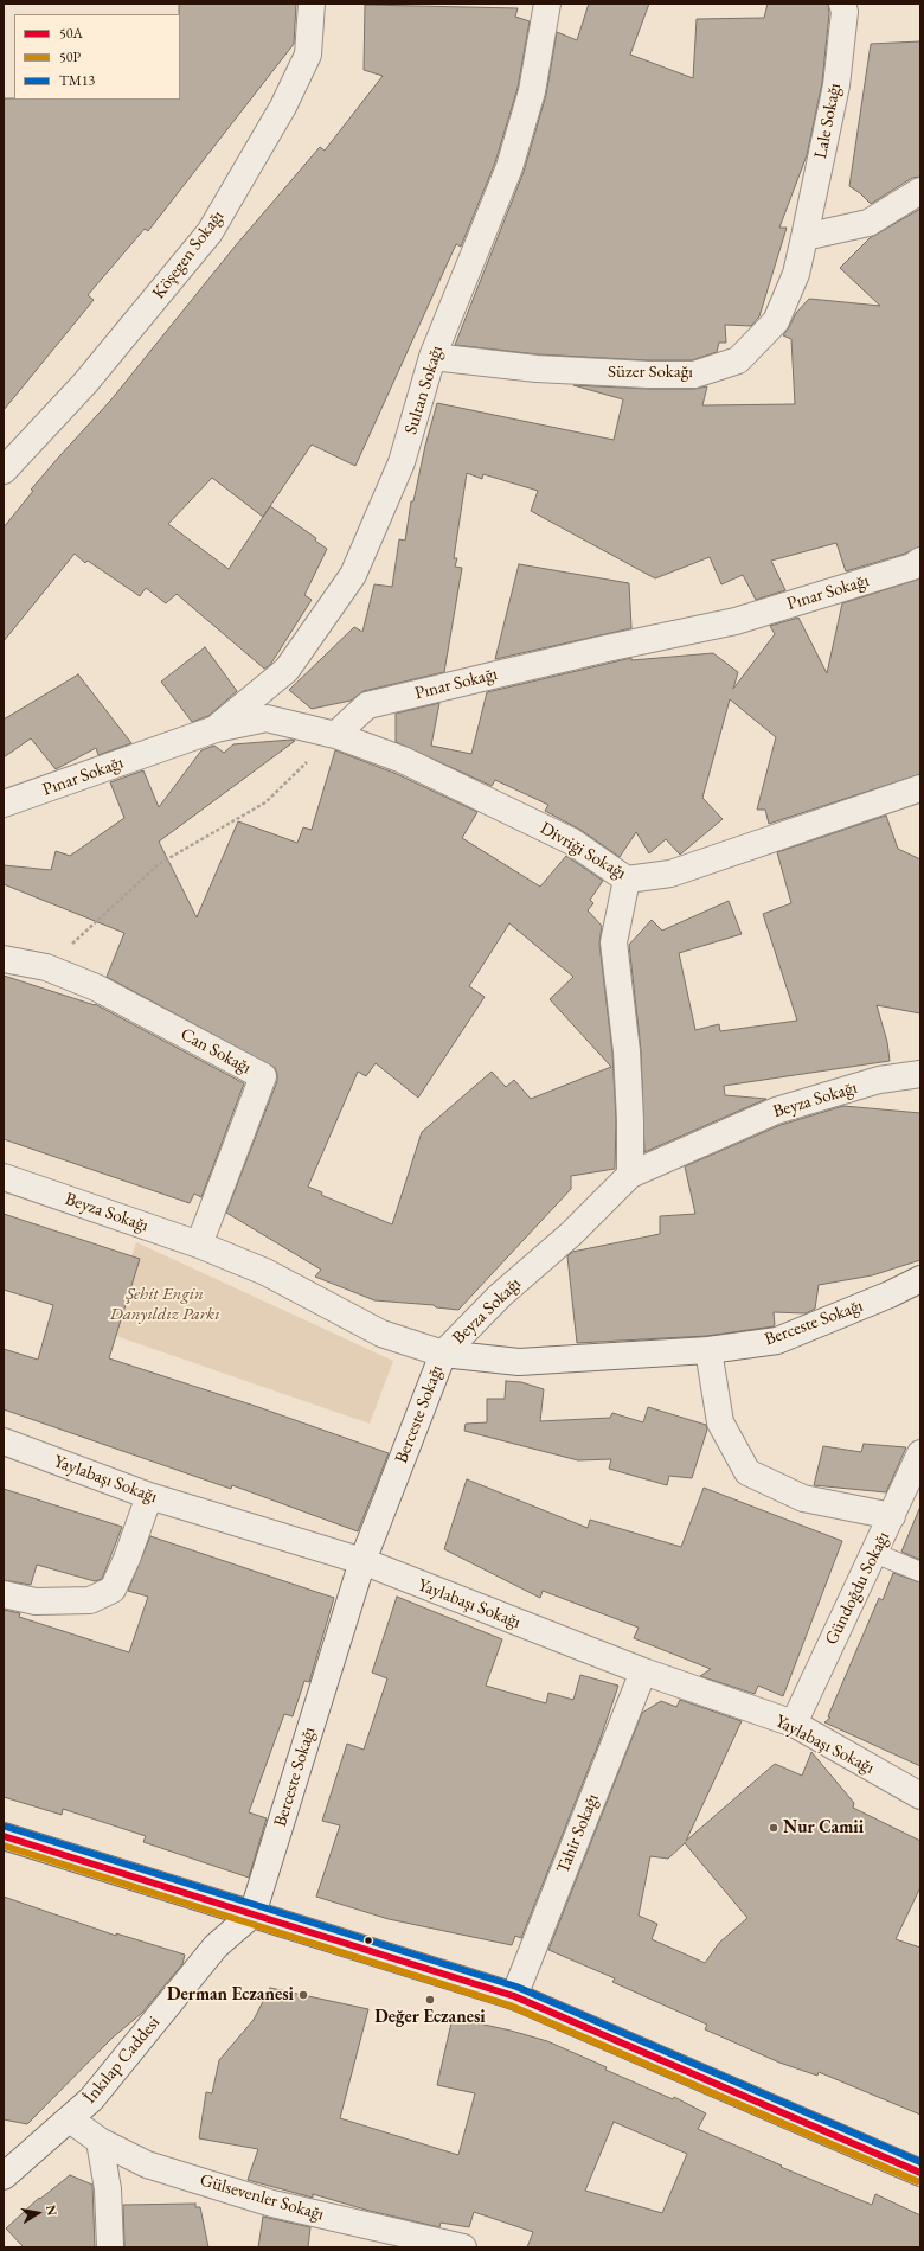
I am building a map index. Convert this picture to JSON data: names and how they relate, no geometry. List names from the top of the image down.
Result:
{
  "streets": {
    "street": [
      "Lale Sokağı",
      "Köşegen Sokağı",
      "Süzer Sokağı",
      "Sultan Sokağı",
      "Pınar Sokağı",
      "Divriği Sokağı",
      "Can Sokağı",
      "Beyza Sokağı",
      "Berceste Sokağı",
      "Yaylabaşı Sokağı",
      "Gündoğdu Sokağı",
      "Tahir Sokağı",
      "İnkılap Caddesi",
      "Gülsevenler Sokağı"
    ]
  },
  "crossings": [
    ["Lale Sokağı", "Süzer Sokağı"],
    ["Süzer Sokağı", "Sultan Sokağı"],
    ["Sultan Sokağı", "Pınar Sokağı"],
    ["Pınar Sokağı", "Divriği Sokağı"],
    ["Can Sokağı", "Beyza Sokağı"],
    ["Beyza Sokağı", "Berceste Sokağı"],
    ["Berceste Sokağı", "Yaylabaşı Sokağı"],
    ["Berceste Sokağı", "İnkılap Caddesi"],
    ["Yaylabaşı Sokağı", "Gündoğdu Sokağı"],
    ["Yaylabaşı Sokağı", "Tahir Sokağı"],
    ["İnkılap Caddesi", "Gülsevenler Sokağı"]
  ],
  "parks": ["Şehit Engin Danyıldız Parkı"],
  "places": ["Nur Camii", "Derman Eczanesi", "Değer Eczanesi"],
  "lines": ["transit line TM13", "transit line 50A", "transit line 50P"],
  "legend": ["50A", "50P", "TM13"],
  "north": "right"
}
